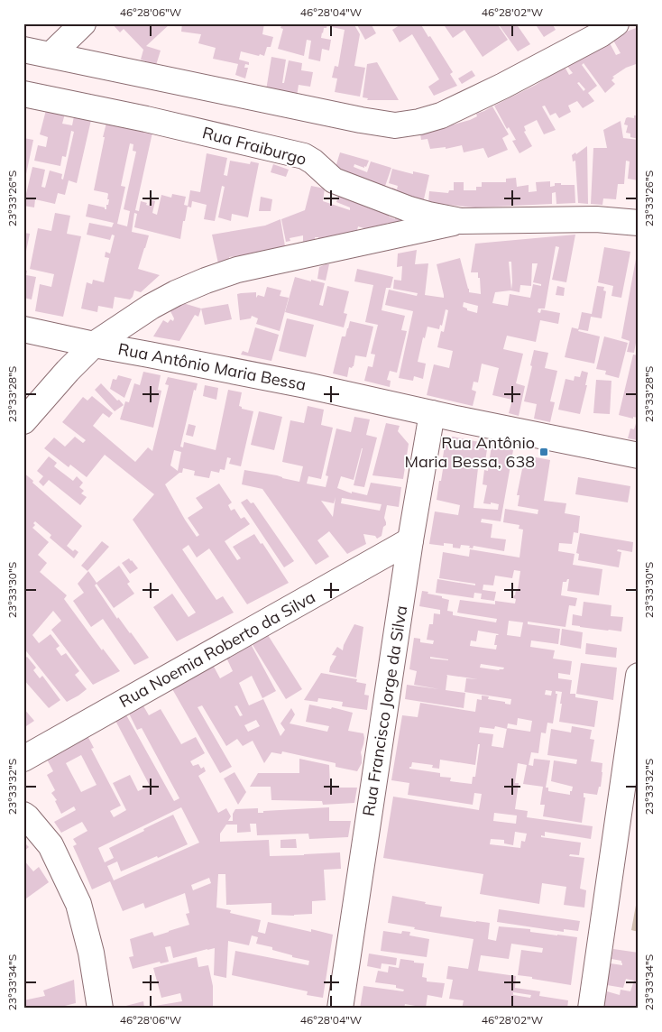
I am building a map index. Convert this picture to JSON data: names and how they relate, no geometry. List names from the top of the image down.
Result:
{
  "streets": {
    "street": [
      "Rua Fraiburgo",
      "Rua Antônio Maria Bessa",
      "Rua Noemia Roberto da Silva",
      "Rua Francisco Jorge da Silva"
    ]
  },
  "crossings": [
    ["Rua Antônio Maria Bessa", "Rua Francisco Jorge da Silva"],
    ["Rua Noemia Roberto da Silva", "Rua Francisco Jorge da Silva"]
  ],
  "places": {
    "transit": ["Rua Antônio Maria Bessa, 638"]
  },
  "coordinates": [
    "46°28'06\"W",
    "46°28'04\"W",
    "46°28'02\"W",
    "23°33'26\"S",
    "23°33'28\"S",
    "23°33'30\"S",
    "23°33'32\"S",
    "23°33'34\"S"
  ]
}
